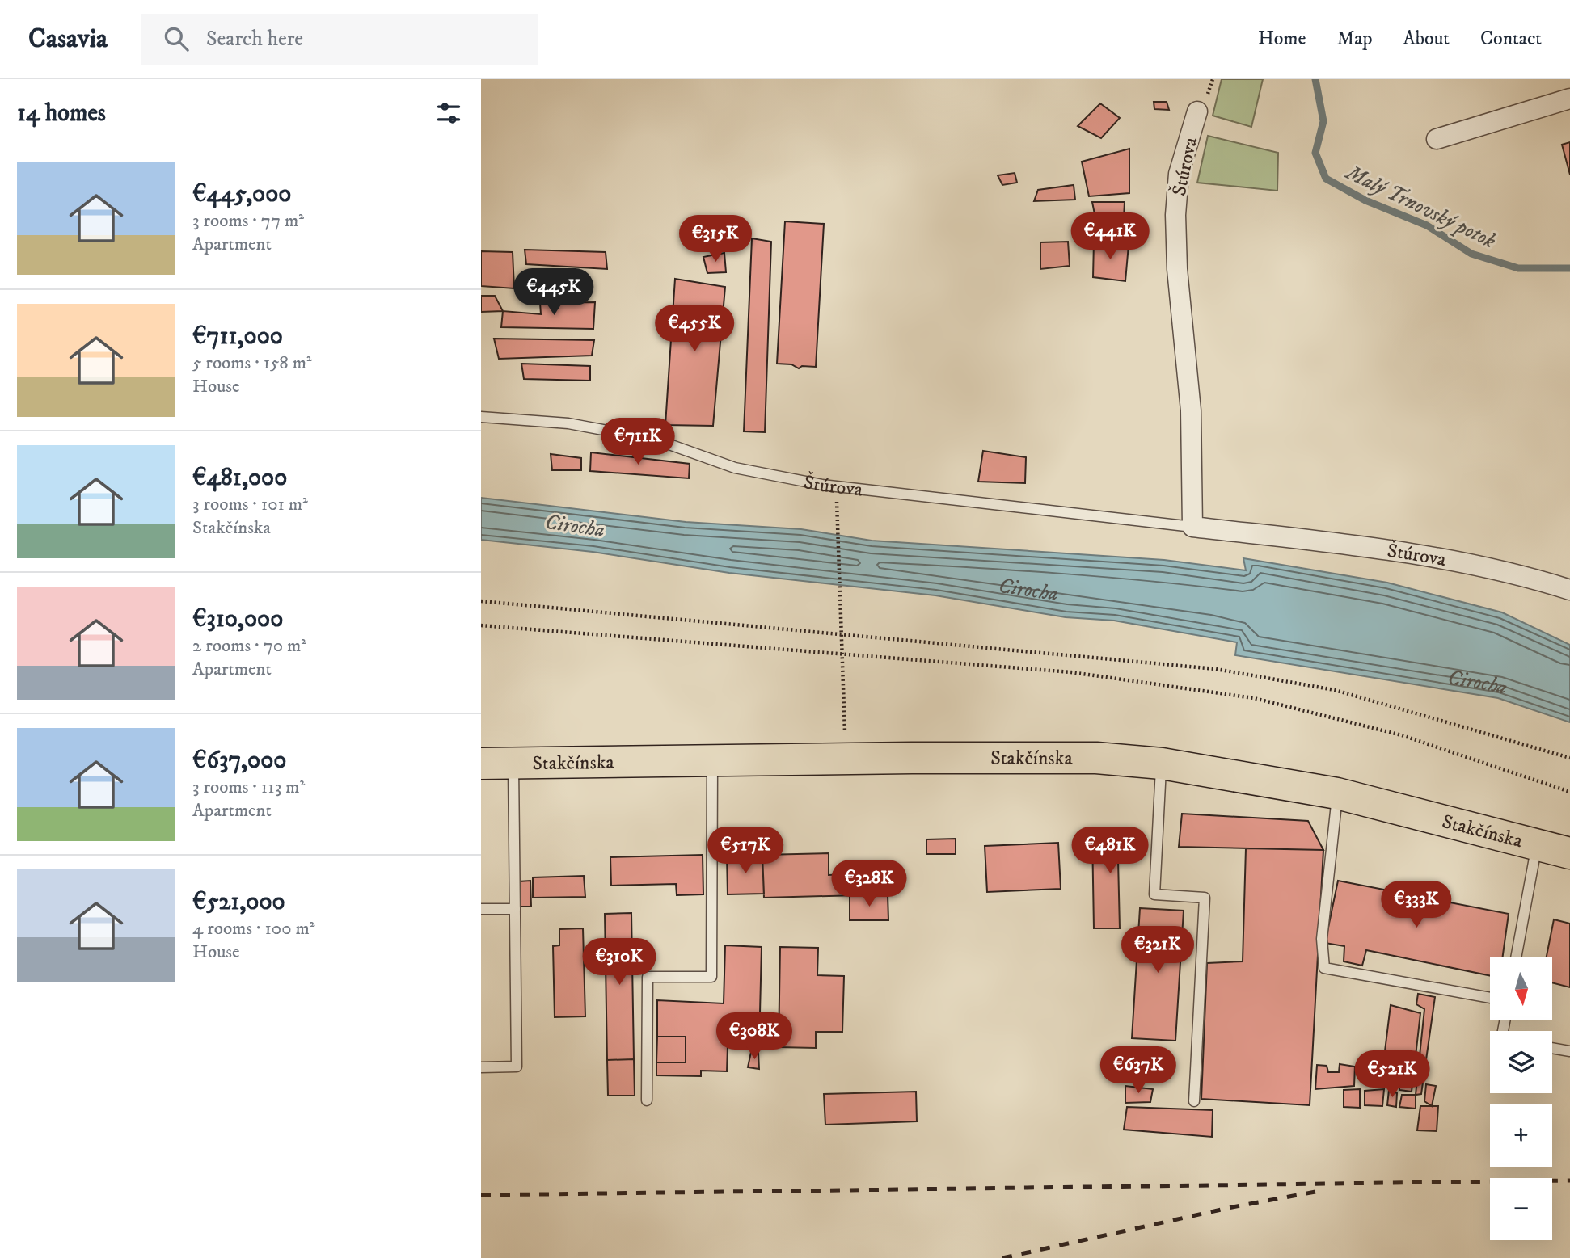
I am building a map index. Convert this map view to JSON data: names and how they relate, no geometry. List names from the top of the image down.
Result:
{
  "streets": {
    "main road": ["Stakčínska"],
    "street": ["Štúrova"]
  },
  "water": ["Malý Trnovský potok", "Cirocha"],
  "north": "bottom",
  "page": {
    "header": "Casavia",
    "search": "Search here",
    "nav": [
      "Home",
      "Map",
      "About",
      "Contact"
    ],
    "heading": "14 homes",
    "list": [
      {
        "name": "€445,000",
        "note": "3 rooms · 77 m² · Apartment"
      },
      {
        "name": "€711,000",
        "note": "5 rooms · 158 m² · House"
      },
      {
        "name": "€481,000",
        "note": "3 rooms · 101 m² · Stakčínska"
      },
      {
        "name": "€310,000",
        "note": "2 rooms · 70 m² · Apartment"
      },
      {
        "name": "€637,000",
        "note": "3 rooms · 113 m² · Apartment"
      },
      {
        "name": "€521,000",
        "note": "4 rooms · 100 m² · House"
      }
    ],
    "price": [
      "€441K",
      "€315K",
      "€445K",
      "€455K",
      "€711K",
      "€517K",
      "€481K",
      "€328K",
      "€333K",
      "€321K",
      "€310K",
      "€308K",
      "€637K",
      "€521K"
    ],
    "map_buttons": ["+", "−"]
  }
}
